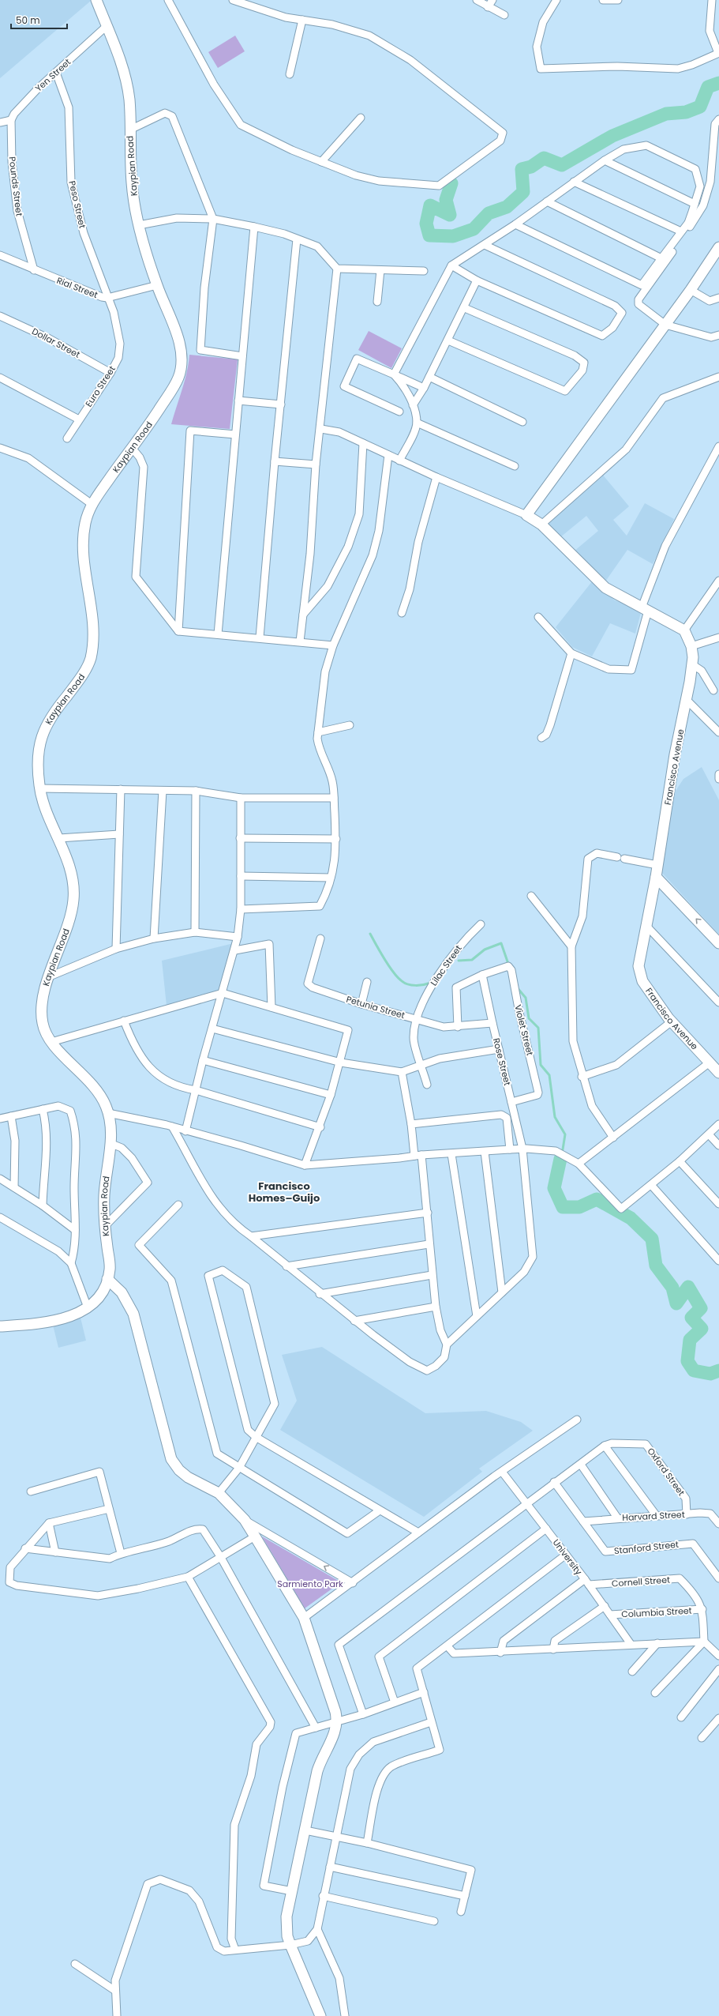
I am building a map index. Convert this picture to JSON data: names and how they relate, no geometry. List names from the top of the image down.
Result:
{
  "streets": {
    "street": [
      "Yen Street",
      "Kaypian Road",
      "Pounds Street",
      "Peso Street",
      "Rial Street",
      "Dollar Street",
      "Euro Street",
      "Francisco Avenue",
      "Lilac Street",
      "Petunia Street",
      "Violet Street",
      "Rose Street",
      "Oxford Street",
      "Harvard Street",
      "Stanford Street",
      "University",
      "Cornell Street",
      "Columbia Street"
    ]
  },
  "crossings": [
    ["Yen Street", "Kaypian Road"],
    ["Yen Street", "Pounds Street"],
    ["Yen Street", "Peso Street"],
    ["Kaypian Road", "Rial Street"],
    ["Pounds Street", "Rial Street"],
    ["Peso Street", "Rial Street"],
    ["Peso Street", "Euro Street"],
    ["Rial Street", "Euro Street"],
    ["Dollar Street", "Euro Street"],
    ["Lilac Street", "Petunia Street"],
    ["Petunia Street", "Rose Street"],
    ["Violet Street", "Rose Street"],
    ["Oxford Street", "Harvard Street"],
    ["Harvard Street", "Stanford Street"],
    ["University", "Cornell Street"],
    ["University", "Columbia Street"],
    ["Cornell Street", "Columbia Street"]
  ],
  "districts": ["Francisco Homes–Guijo"],
  "parks": ["Sarmiento Park"],
  "scale_bar": "50 m"
}
